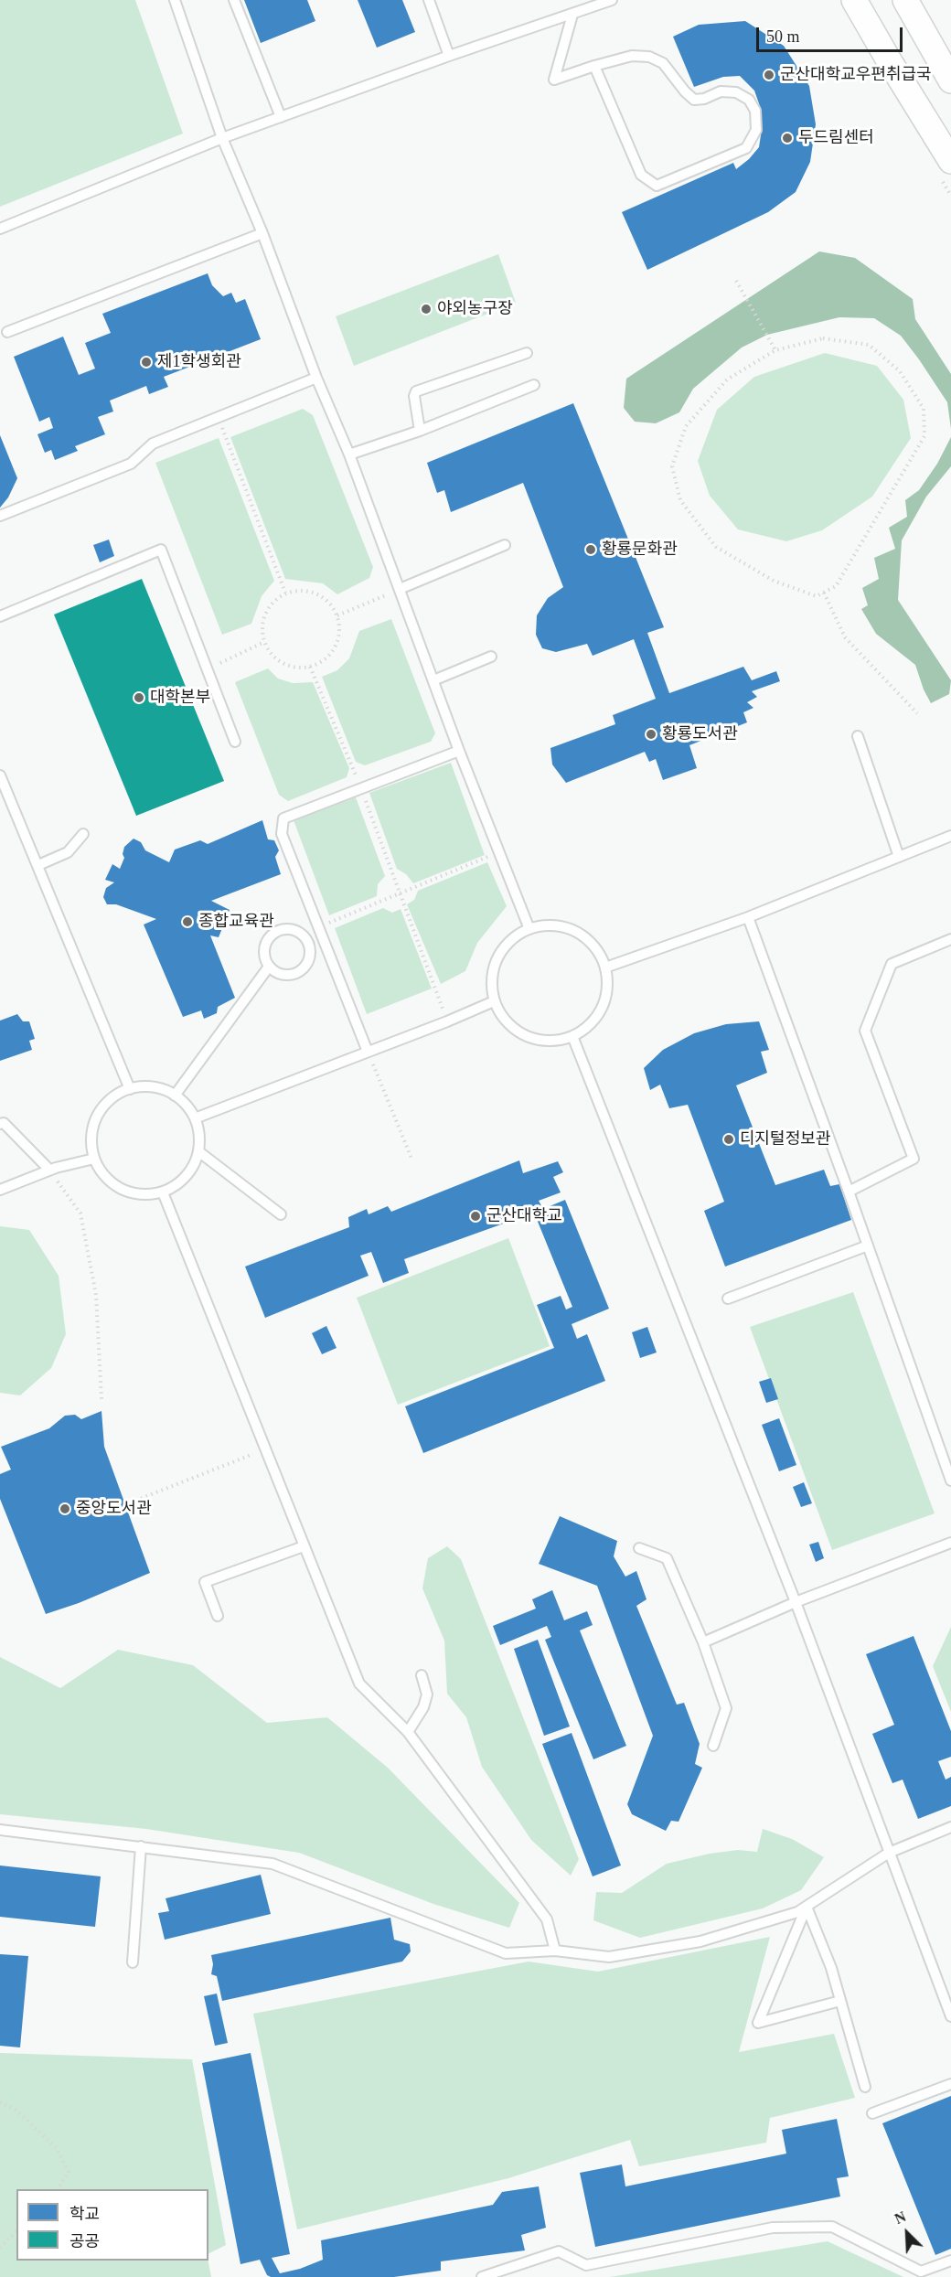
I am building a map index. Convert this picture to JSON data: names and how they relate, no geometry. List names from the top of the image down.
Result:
{
  "places": [
    "군산대학교우편취급국",
    "두드림센터",
    "야외농구장",
    "제1학생회관",
    "황룡문화관",
    "대학본부",
    "황룡도서관",
    "종합교육관",
    "디지털정보관",
    "군산대학교",
    "중앙도서관"
  ],
  "legend": ["학교", "공공"],
  "scale_bar": "50 m",
  "north": "top left"
}
